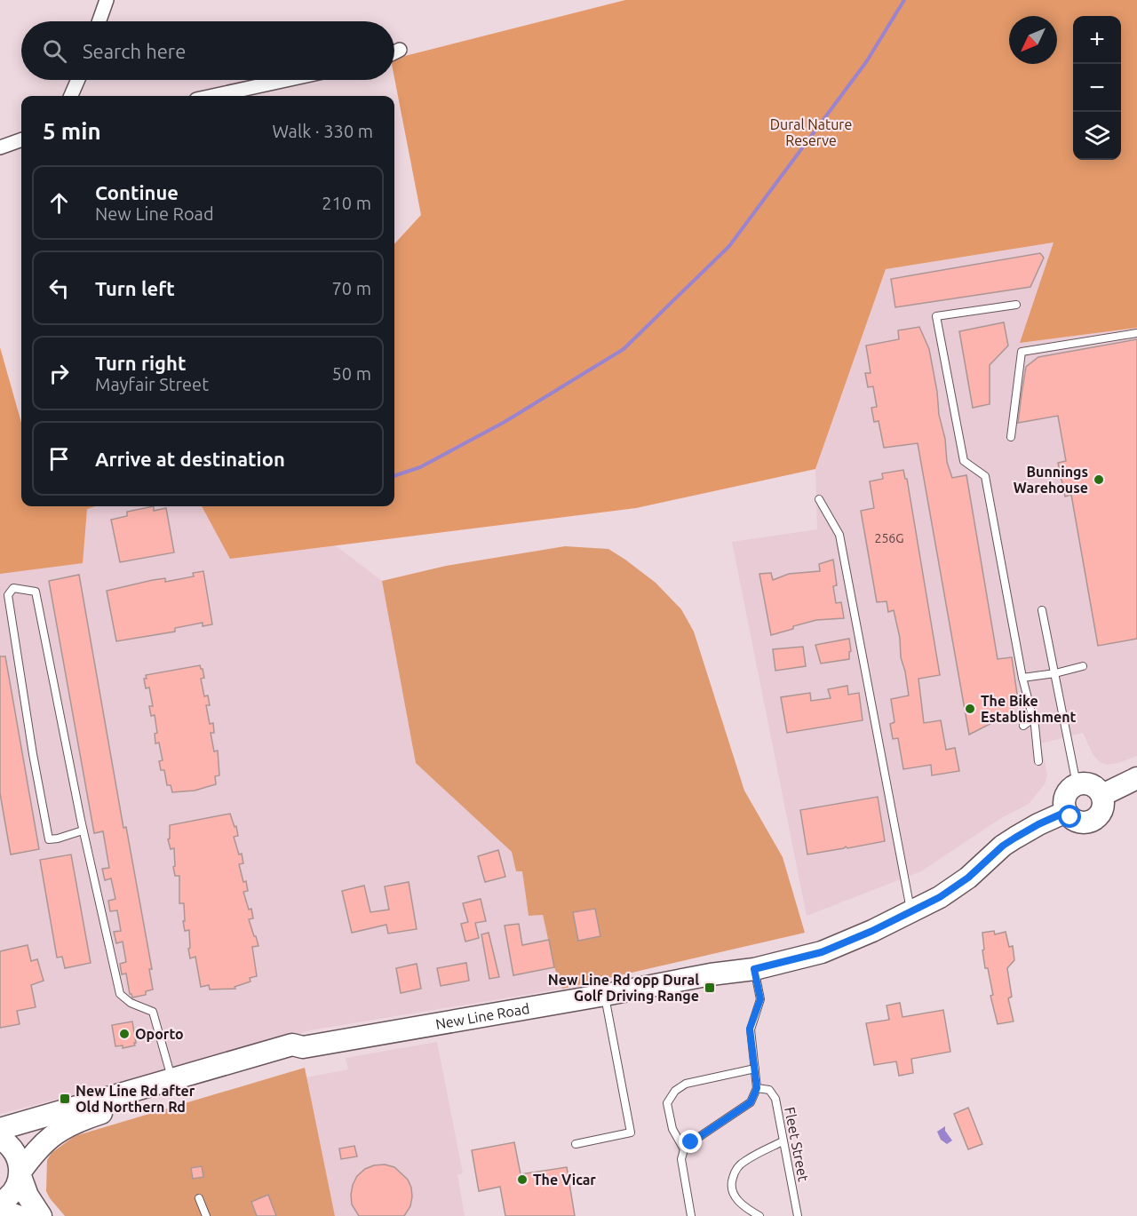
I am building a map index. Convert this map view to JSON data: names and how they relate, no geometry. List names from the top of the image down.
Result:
{
  "streets": {
    "main road": ["New Line Road"],
    "lane": ["Fleet Street"]
  },
  "parks": ["Dural Nature Reserve"],
  "places": {
    "other": [
      "Bunnings Warehouse",
      "The Bike Establishment",
      "Oporto",
      "The Vicar"
    ],
    "transit": ["New Line Rd opp Dural Golf Driving Range", "New Line Rd after Old Northern Rd"]
  },
  "house_numbers": ["256G"],
  "north": "bottom left",
  "page": {
    "map_buttons": ["+", "−"],
    "search": "Search here",
    "heading": ["5 min", "Walk · 330 m"],
    "list": [
      ["Continue", "New Line Road", "210 m"],
      ["Turn left", "70 m"],
      ["Turn right", "Mayfair Street", "50 m"],
      "Arrive at destination"
    ]
  }
}
